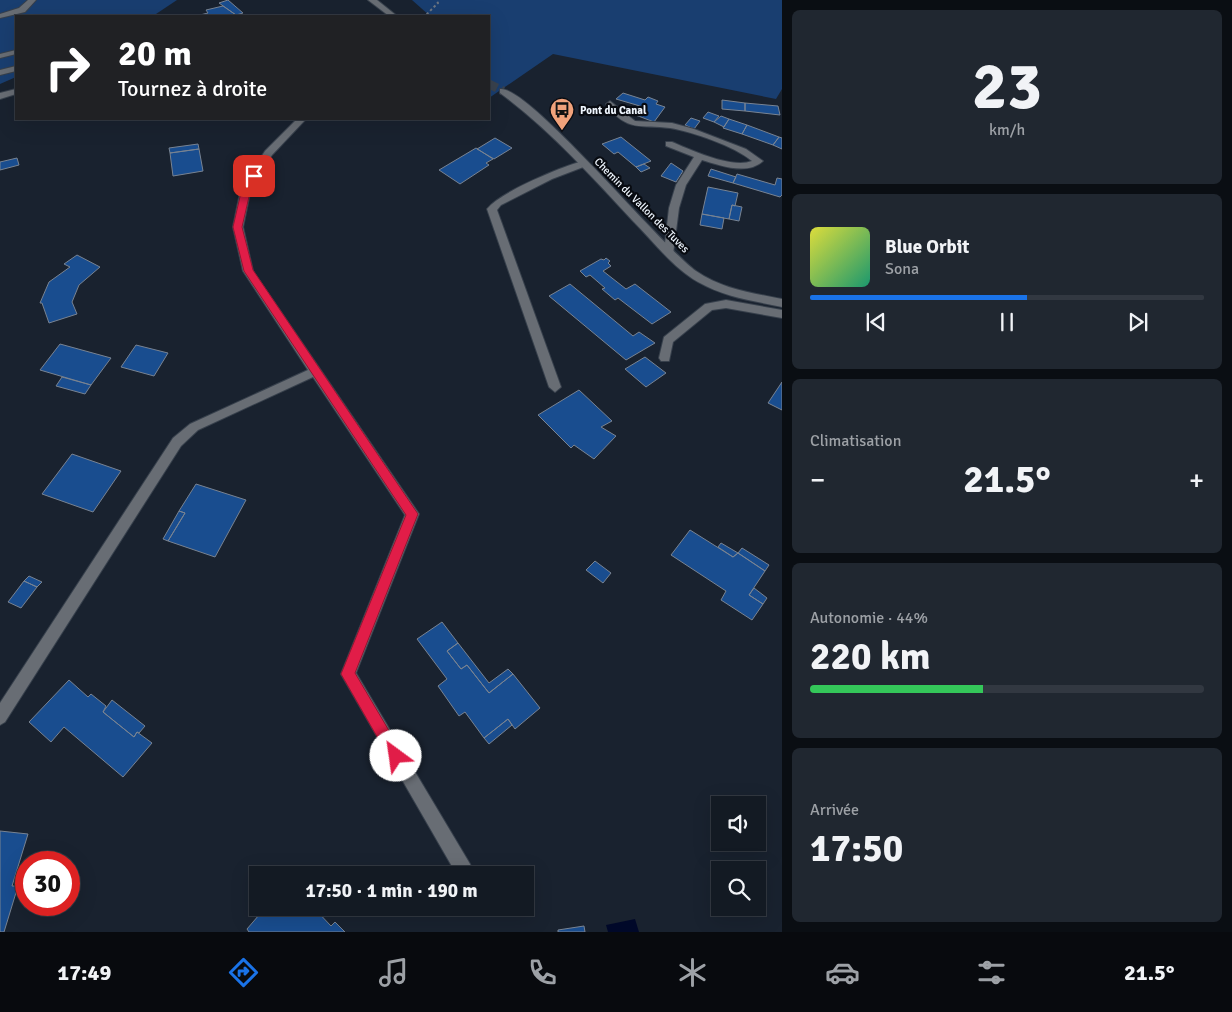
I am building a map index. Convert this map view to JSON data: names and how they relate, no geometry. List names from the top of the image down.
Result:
{
  "streets": {
    "street": ["Chemin du Vallon des Tuves"]
  },
  "places": {
    "bus stop": ["Pont du Canal"]
  },
  "page": {
    "tile": [
      ["23", "km/h"],
      "Climatisation",
      ["Autonomie · 44%", "220 km"],
      ["Arrivée", "17:50"]
    ],
    "turn": ["20 m", "Tournez à droite"],
    "song": ["Blue Orbit", "Sona"],
    "heat": ["−", "21.5°", "+"],
    "limit": "30",
    "trip": "17:50 · 1 min · 190 m",
    "tabs": ["17:49", "21.5°"]
  }
}
